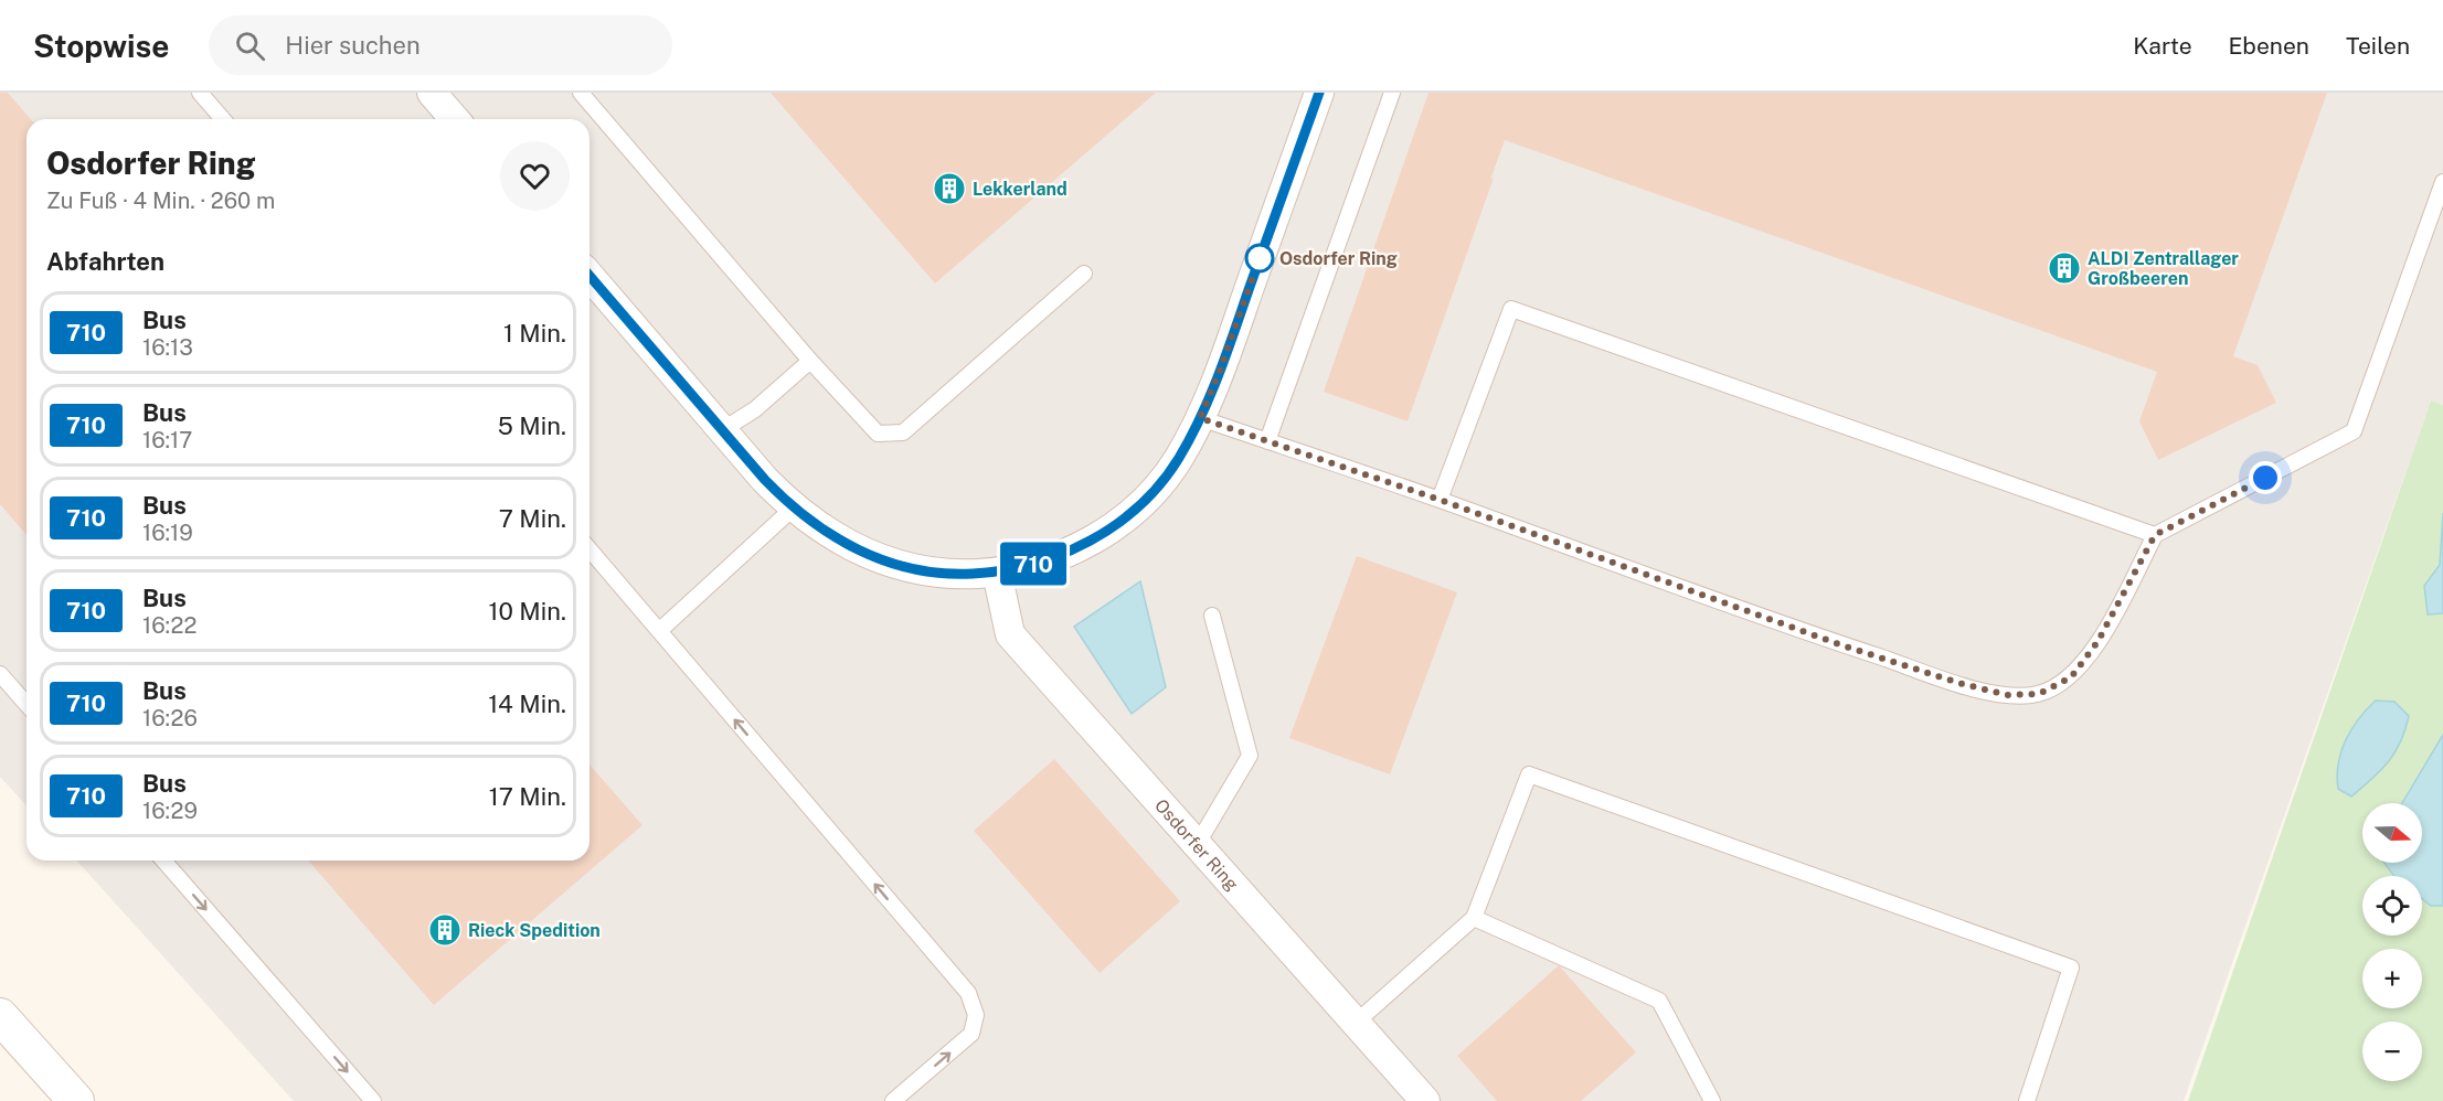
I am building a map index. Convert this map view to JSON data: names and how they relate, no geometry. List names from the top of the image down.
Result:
{
  "streets": {
    "street": ["Osdorfer Ring"]
  },
  "places": {
    "building": ["Lekkerland", "ALDI Zentrallager Großbeeren", "Rieck Spedition"],
    "other": ["Osdorfer Ring"]
  },
  "lines": ["bus line 710"],
  "north": "right",
  "page": {
    "header": "Stopwise",
    "search": "Hier suchen",
    "nav": ["Karte", "Ebenen", "Teilen"],
    "on_map": "710",
    "heading": [
      ["Osdorfer Ring", "Zu Fuß · 4 Min. · 260 m"],
      "Abfahrten"
    ],
    "list": [
      {
        "mark": "710",
        "name": "Bus",
        "note": "16:13",
        "value": "1 Min."
      },
      {
        "mark": "710",
        "name": "Bus",
        "note": "16:17",
        "value": "5 Min."
      },
      {
        "mark": "710",
        "name": "Bus",
        "note": "16:19",
        "value": "7 Min."
      },
      {
        "mark": "710",
        "name": "Bus",
        "note": "16:22",
        "value": "10 Min."
      },
      {
        "mark": "710",
        "name": "Bus",
        "note": "16:26",
        "value": "14 Min."
      },
      {
        "mark": "710",
        "name": "Bus",
        "note": "16:29",
        "value": "17 Min."
      }
    ],
    "map_buttons": ["+", "−"]
  }
}
